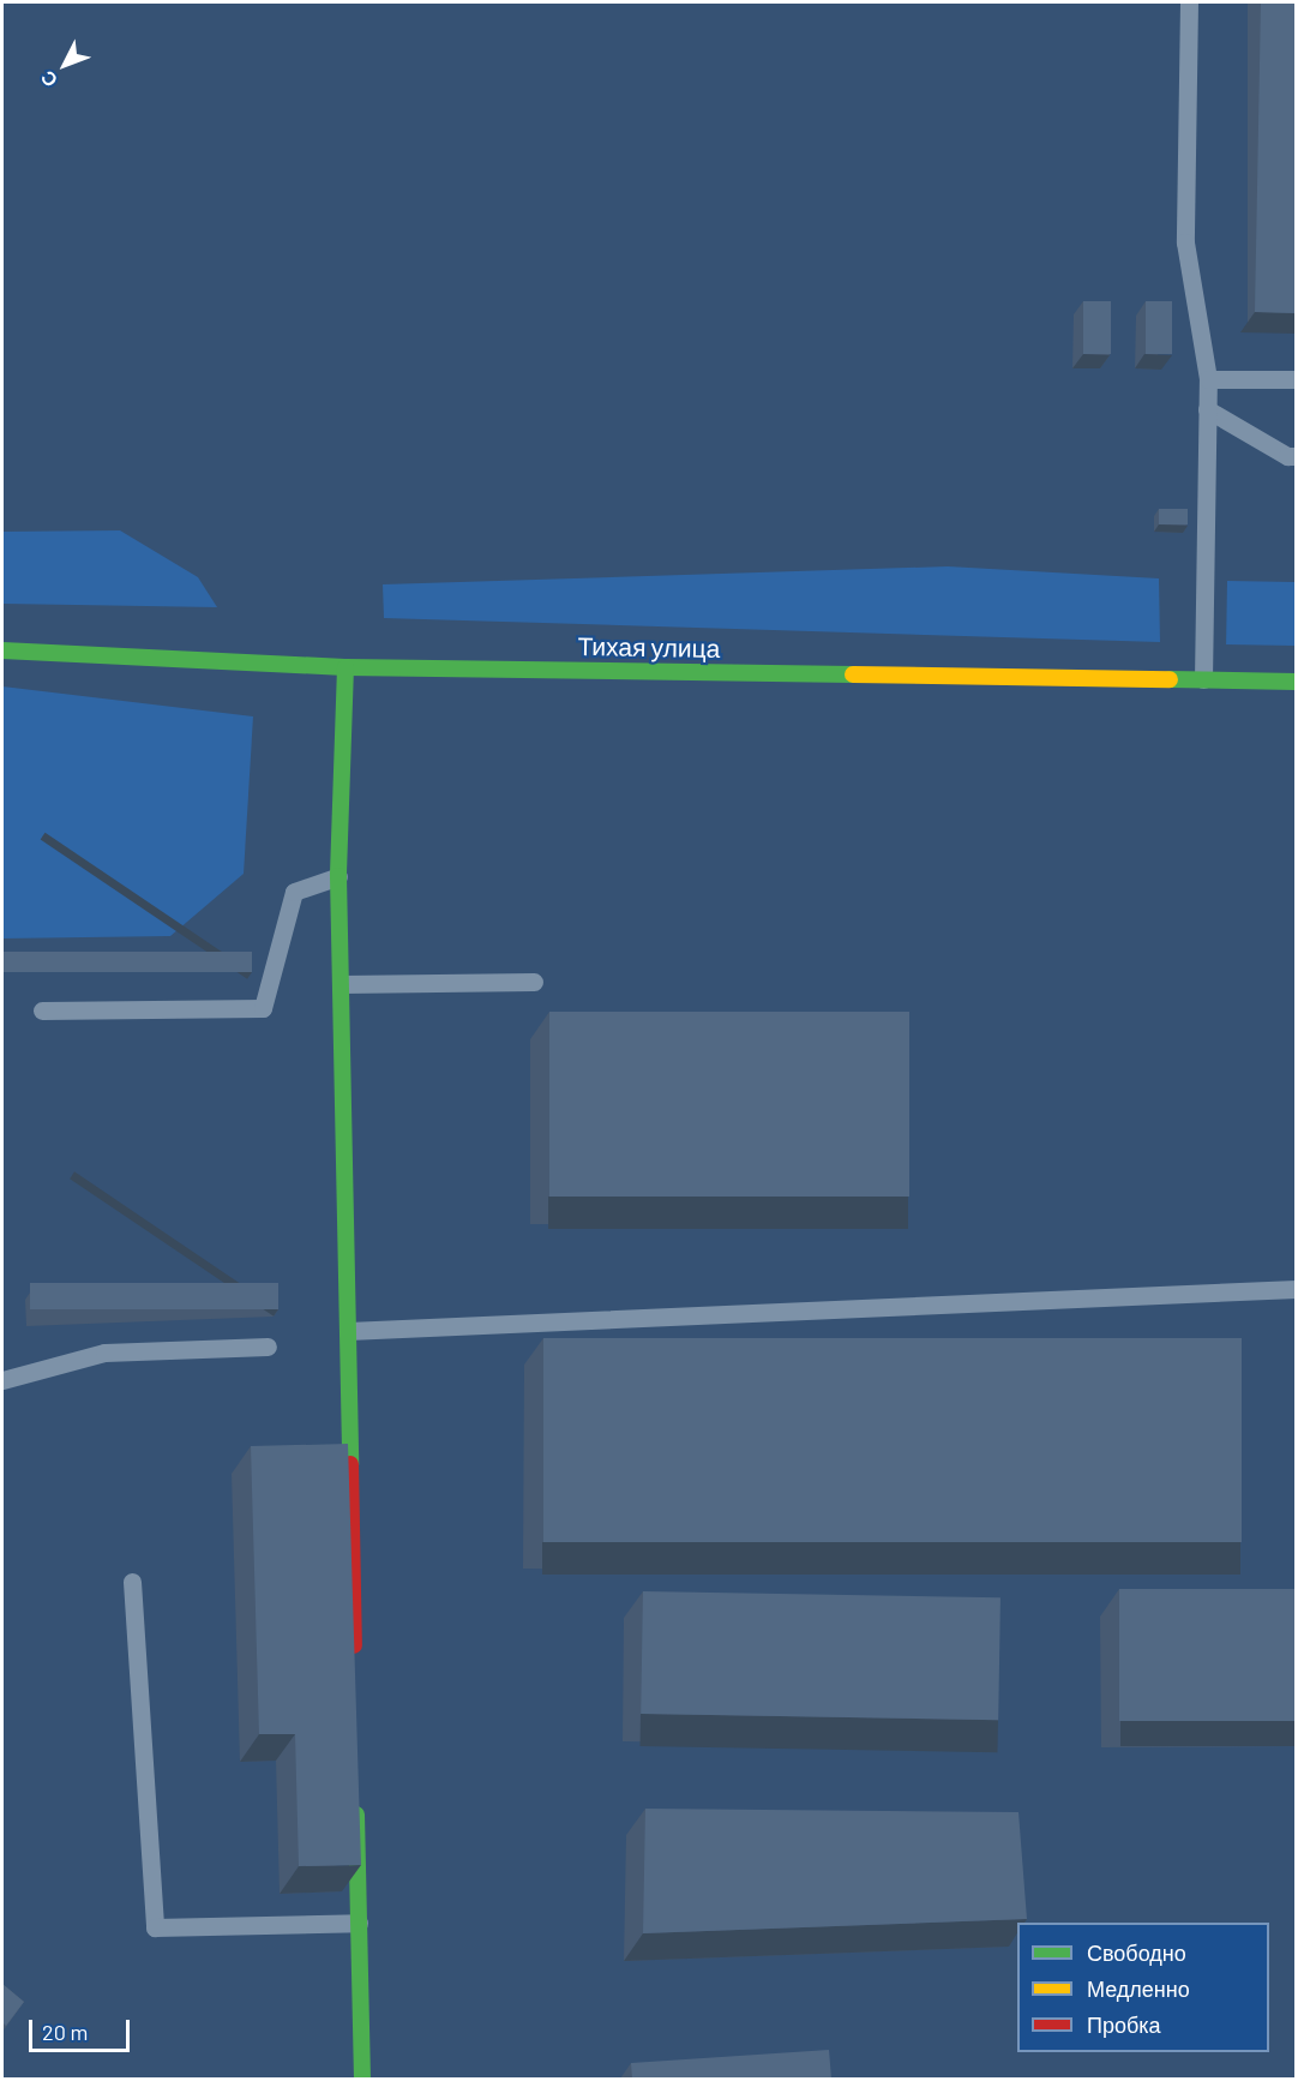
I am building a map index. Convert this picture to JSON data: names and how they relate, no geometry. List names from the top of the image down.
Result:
{
  "streets": {
    "street": ["Тихая улица"]
  },
  "legend": ["Свободно", "Медленно", "Пробка"],
  "scale_bar": "20 m",
  "north": "bottom left"
}
